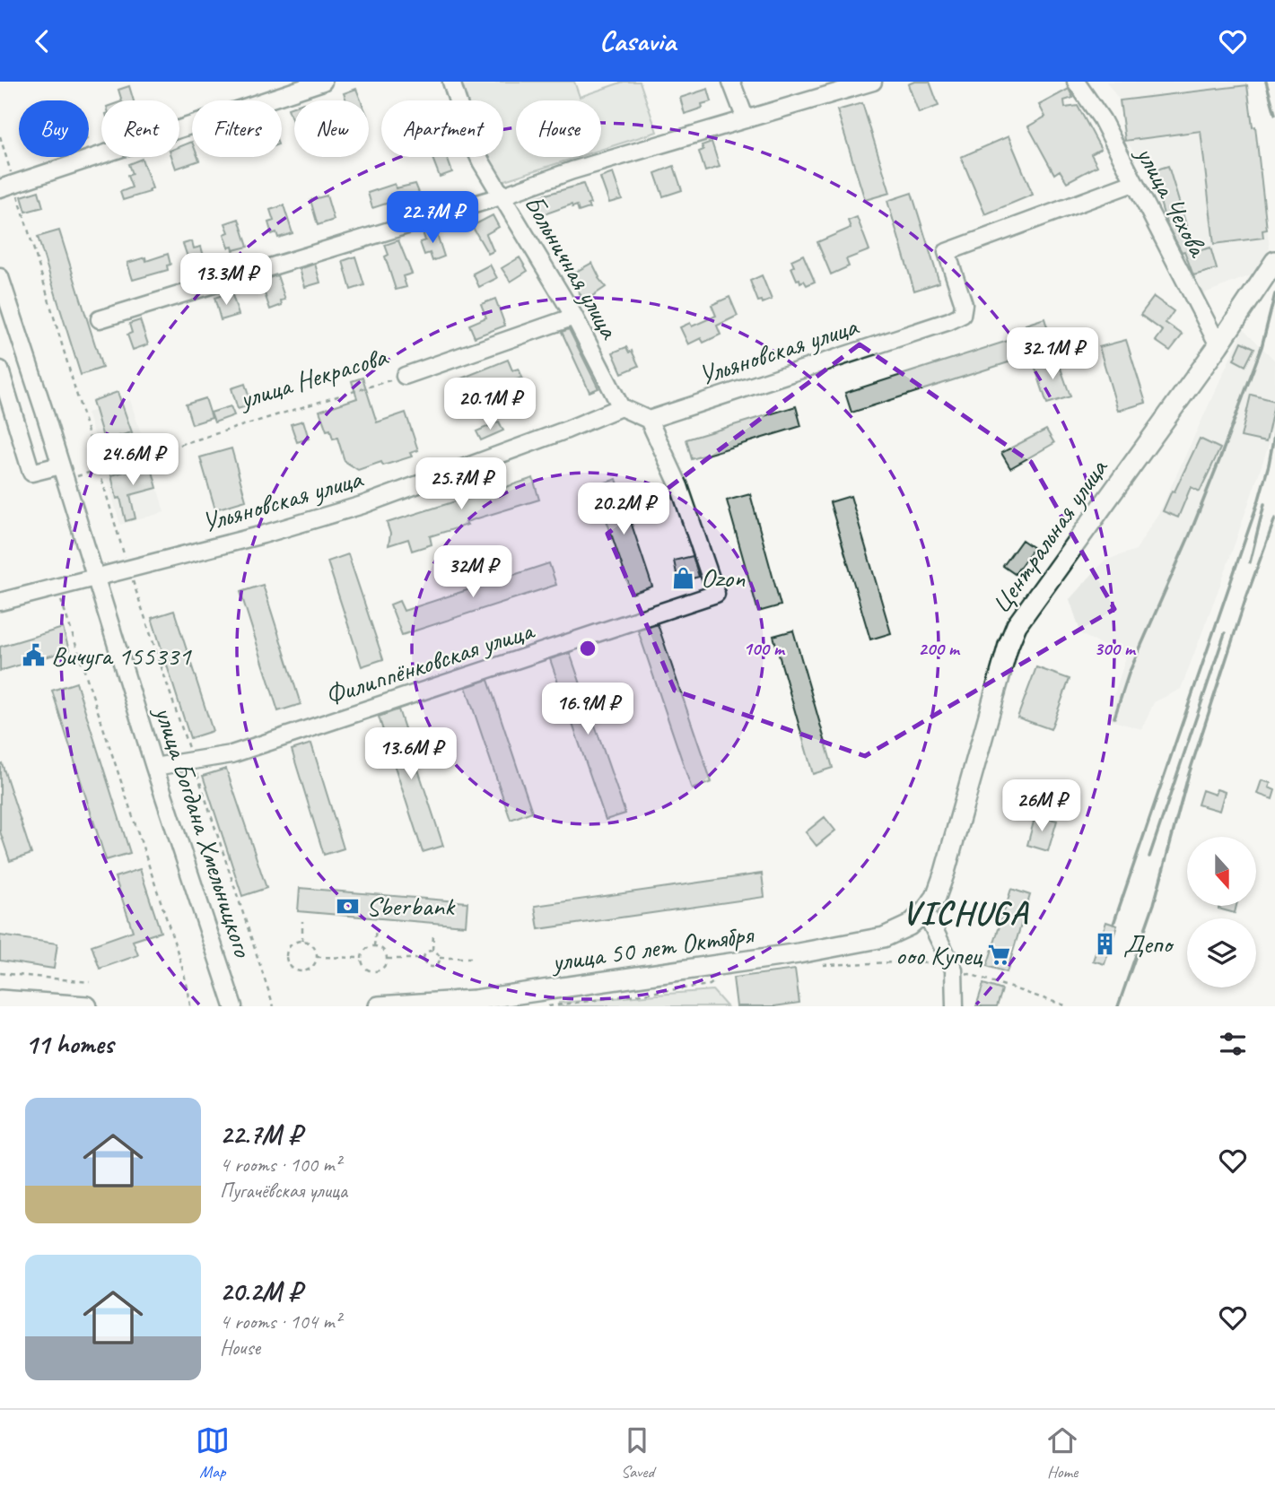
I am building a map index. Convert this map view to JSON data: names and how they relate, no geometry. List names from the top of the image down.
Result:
{
  "streets": {
    "main road": ["Центральная улица", "улица 50 лет Октября"],
    "street": [
      "улица Чехова",
      "Больничная улица",
      "Ульяновская улица",
      "улица Некрасова",
      "Филиппёнковская улица",
      "улица Богдана Хмельницкого"
    ]
  },
  "crossings": [
    ["улица Чехова", "Ульяновская улица"],
    ["улица Чехова", "Центральная улица"],
    ["Больничная улица", "Ульяновская улица"],
    ["Больничная улица", "улица Некрасова"],
    ["Ульяновская улица", "Филиппёнковская улица"],
    ["Ульяновская улица", "улица Богдана Хмельницкого"],
    ["улица Некрасова", "улица Богдана Хмельницкого"],
    ["Центральная улица", "улица 50 лет Октября"],
    ["Филиппёнковская улица", "улица Богдана Хмельницкого"]
  ],
  "districts": ["VICHUGA"],
  "places": {
    "shop": ["Ozon"],
    "public building": ["Вичуга 155331"],
    "bank": ["Sberbank"],
    "building": ["Депо"],
    "supermarket": ["ооо Купец"]
  },
  "north": "bottom",
  "page": {
    "header": "Casavia",
    "chip": [
      "Buy",
      "Rent",
      "Filters",
      "New",
      "Apartment",
      "House"
    ],
    "price": [
      "22.7M ₽",
      "13.3M ₽",
      "32.1M ₽",
      "20.1M ₽",
      "24.6M ₽",
      "25.7M ₽",
      "20.2M ₽",
      "32M ₽",
      "16.9M ₽",
      "13.6M ₽",
      "26M ₽"
    ],
    "heading": "11 homes",
    "list": [
      {
        "name": "22.7M ₽",
        "note": "4 rooms · 100 m² · Пугачёвская улица"
      },
      {
        "name": "20.2M ₽",
        "note": "4 rooms · 104 m² · House"
      }
    ],
    "tabs": ["Map", "Saved", "Home"]
  },
  "rings": ["100 m", "200 m", "300 m"]
}
